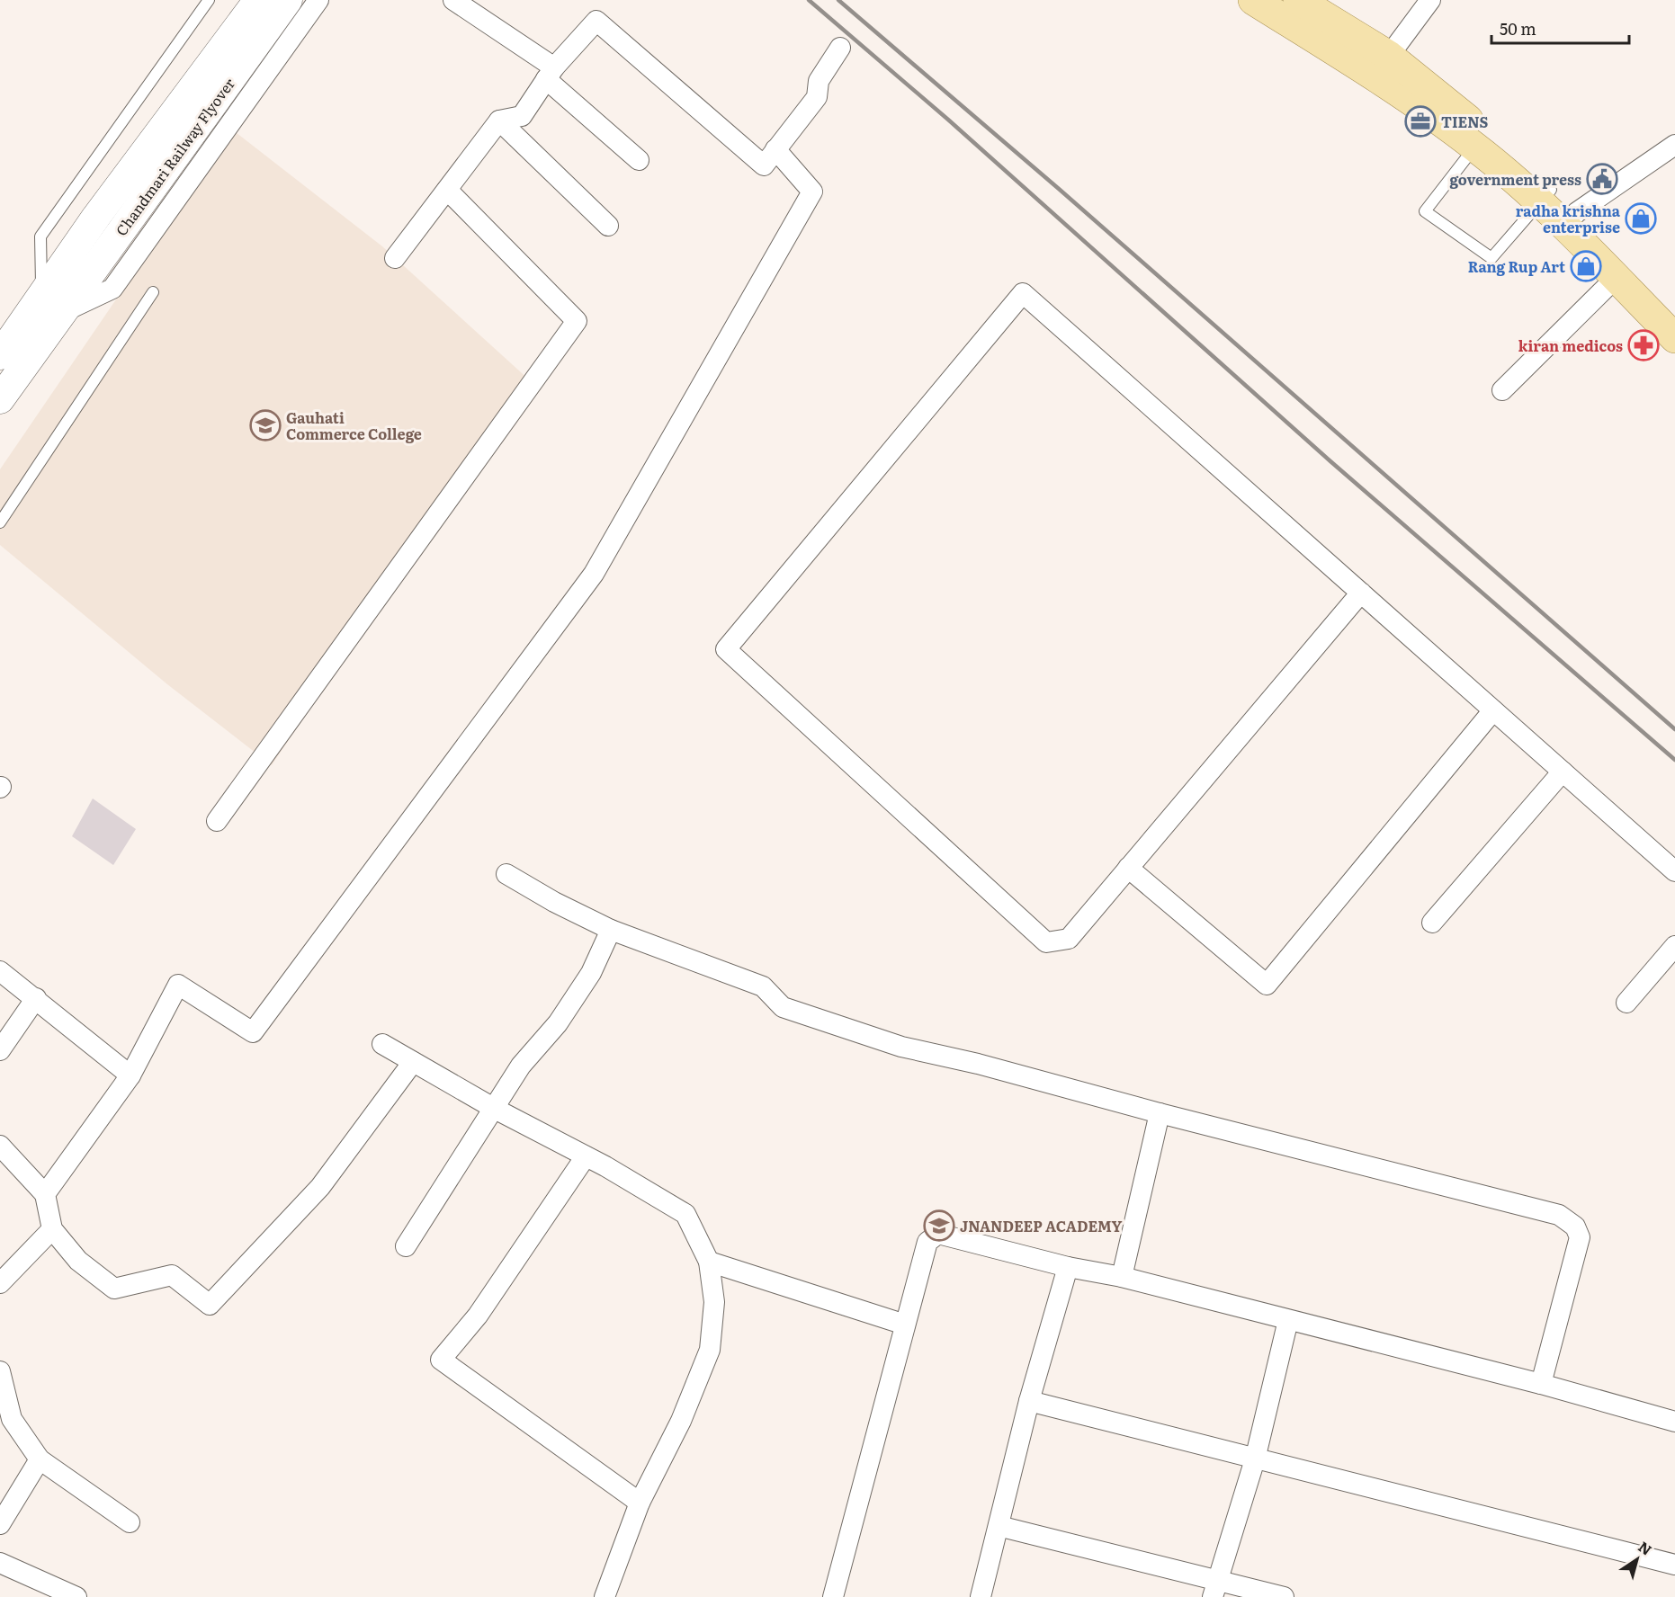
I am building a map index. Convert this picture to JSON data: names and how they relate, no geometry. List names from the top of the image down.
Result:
{
  "streets": {
    "main road": ["Chandmari Railway Flyover"]
  },
  "places": {
    "office": ["TIENS"],
    "public building": ["government press"],
    "shop": ["radha krishna enterprise", "Rang Rup Art"],
    "pharmacy": ["kiran medicos"],
    "school or university": ["Gauhati Commerce College", "JNANDEEP ACADEMY"]
  },
  "scale_bar": "50 m",
  "north": "top right"
}
